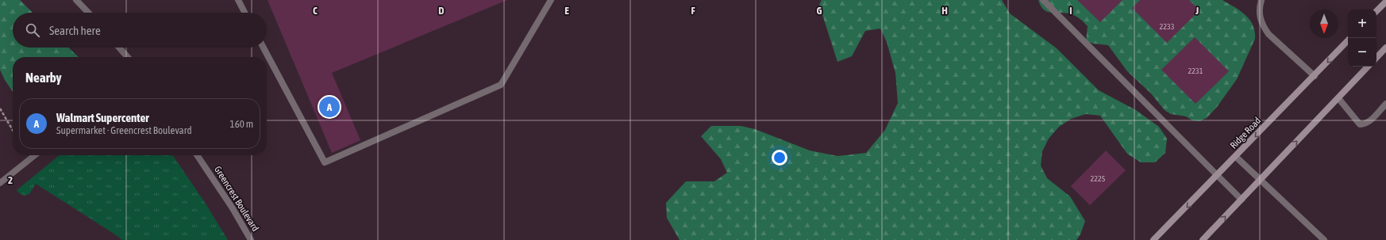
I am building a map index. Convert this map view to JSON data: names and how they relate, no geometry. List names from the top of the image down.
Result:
{
  "streets": {
    "main road": ["Ridge Road"],
    "street": ["Greencrest Boulevard"]
  },
  "house_numbers": ["2233", "2231", "2225"],
  "north": "bottom",
  "page": {
    "map_buttons": ["+", "−"],
    "search": "Search here",
    "heading": "Nearby",
    "pins": "A",
    "list": [
      {
        "mark": "A",
        "name": "Walmart Supercenter",
        "note": "Supermarket · Greencrest Boulevard",
        "value": "160 m"
      }
    ]
  },
  "grid": {
    "columns": [
      "C",
      "D",
      "E",
      "F",
      "G",
      "H",
      "I",
      "J"
    ],
    "rows": ["2"]
  }
}
